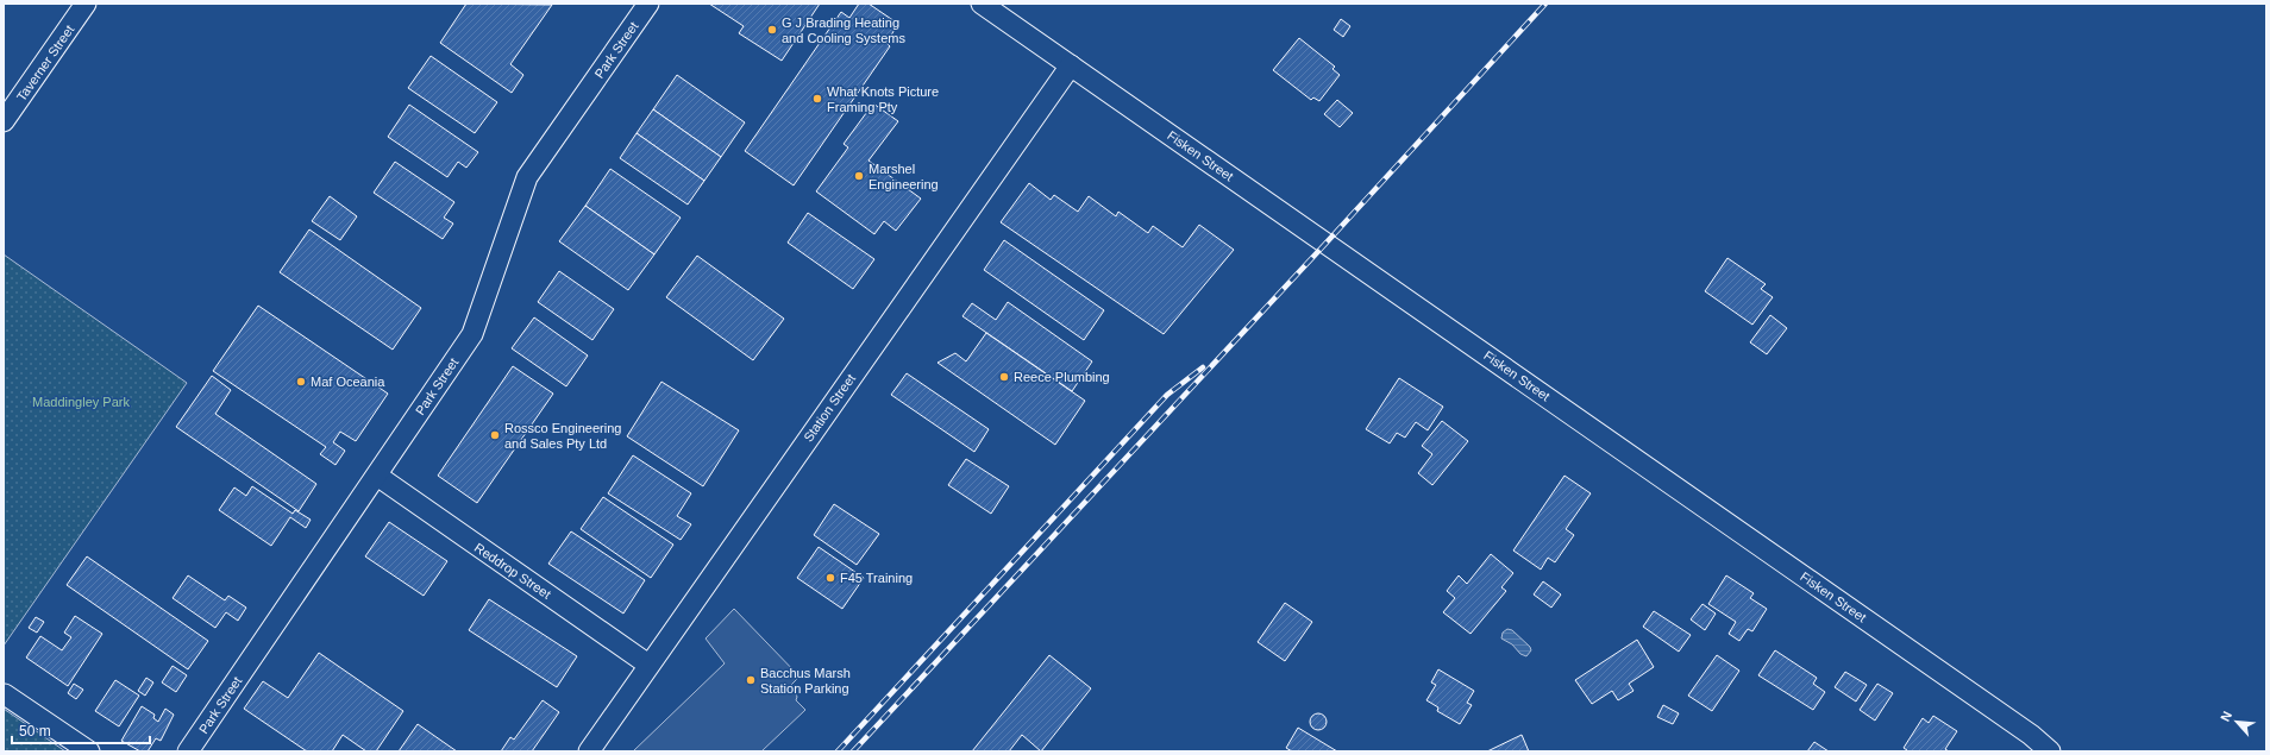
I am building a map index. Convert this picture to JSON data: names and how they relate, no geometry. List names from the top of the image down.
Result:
{
  "streets": {
    "street": [
      "Park Street",
      "Taverner Street",
      "Fisken Street",
      "Station Street",
      "Reddrop Street"
    ]
  },
  "crossings": [
    ["Park Street", "Reddrop Street"],
    ["Fisken Street", "Station Street"],
    ["Station Street", "Reddrop Street"]
  ],
  "parks": ["Maddingley Park"],
  "places": [
    "G J Brading Heating and Cooling Systems",
    "What Knots Picture Framing Pty",
    "Marshel Engineering",
    "Reece Plumbing",
    "Maf Oceania",
    "Rossco Engineering and Sales Pty Ltd",
    "F45 Training",
    "Bacchus Marsh Station Parking"
  ],
  "scale_bar": "50 m",
  "north": "top left"
}
